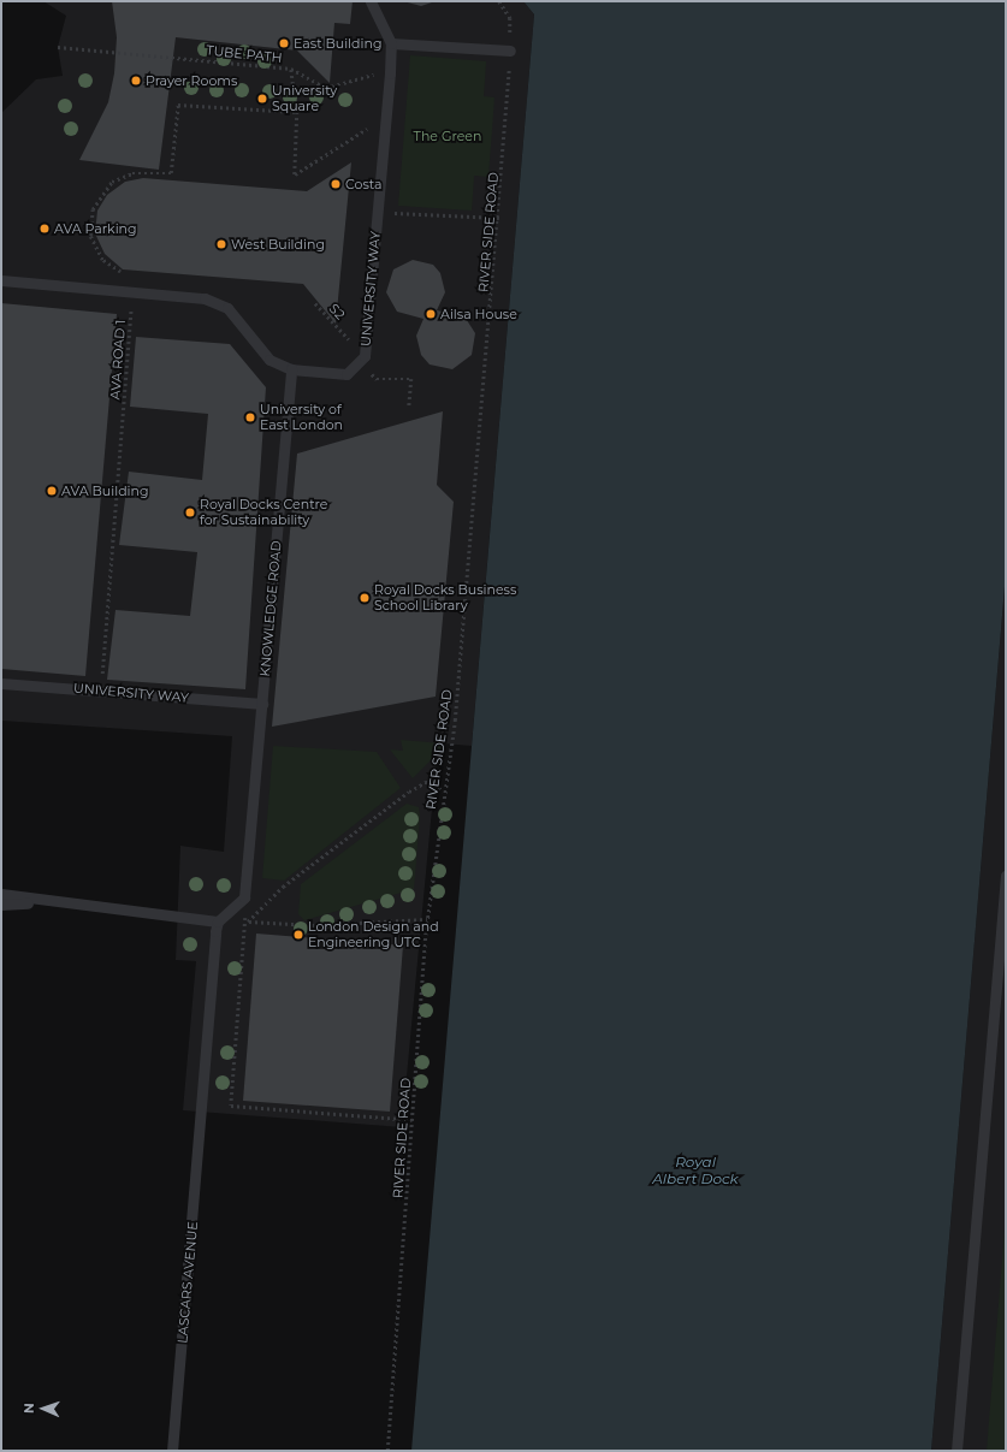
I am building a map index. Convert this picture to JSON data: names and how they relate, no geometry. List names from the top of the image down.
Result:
{
  "streets": {
    "lane": ["UNIVERSITY WAY", "KNOWLEDGE ROAD", "LASCARS AVENUE"],
    "path": [
      "TUBE PATH",
      "RIVER SIDE ROAD",
      "S2",
      "AVA ROAD 1"
    ]
  },
  "crossings": [
    ["TUBE PATH", "UNIVERSITY WAY"],
    ["UNIVERSITY WAY", "S2"],
    ["UNIVERSITY WAY", "AVA ROAD 1"],
    ["UNIVERSITY WAY", "KNOWLEDGE ROAD"]
  ],
  "water": ["Royal Albert Dock"],
  "parks": ["The Green"],
  "places": [
    "East Building",
    "Prayer Rooms",
    "University Square",
    "Costa",
    "AVA Parking",
    "West Building",
    "Ailsa House",
    "University of East London",
    "AVA Building",
    "Royal Docks Centre for Sustainability",
    "Royal Docks Business School Library",
    "London Design and Engineering UTC"
  ],
  "north": "left"
}
